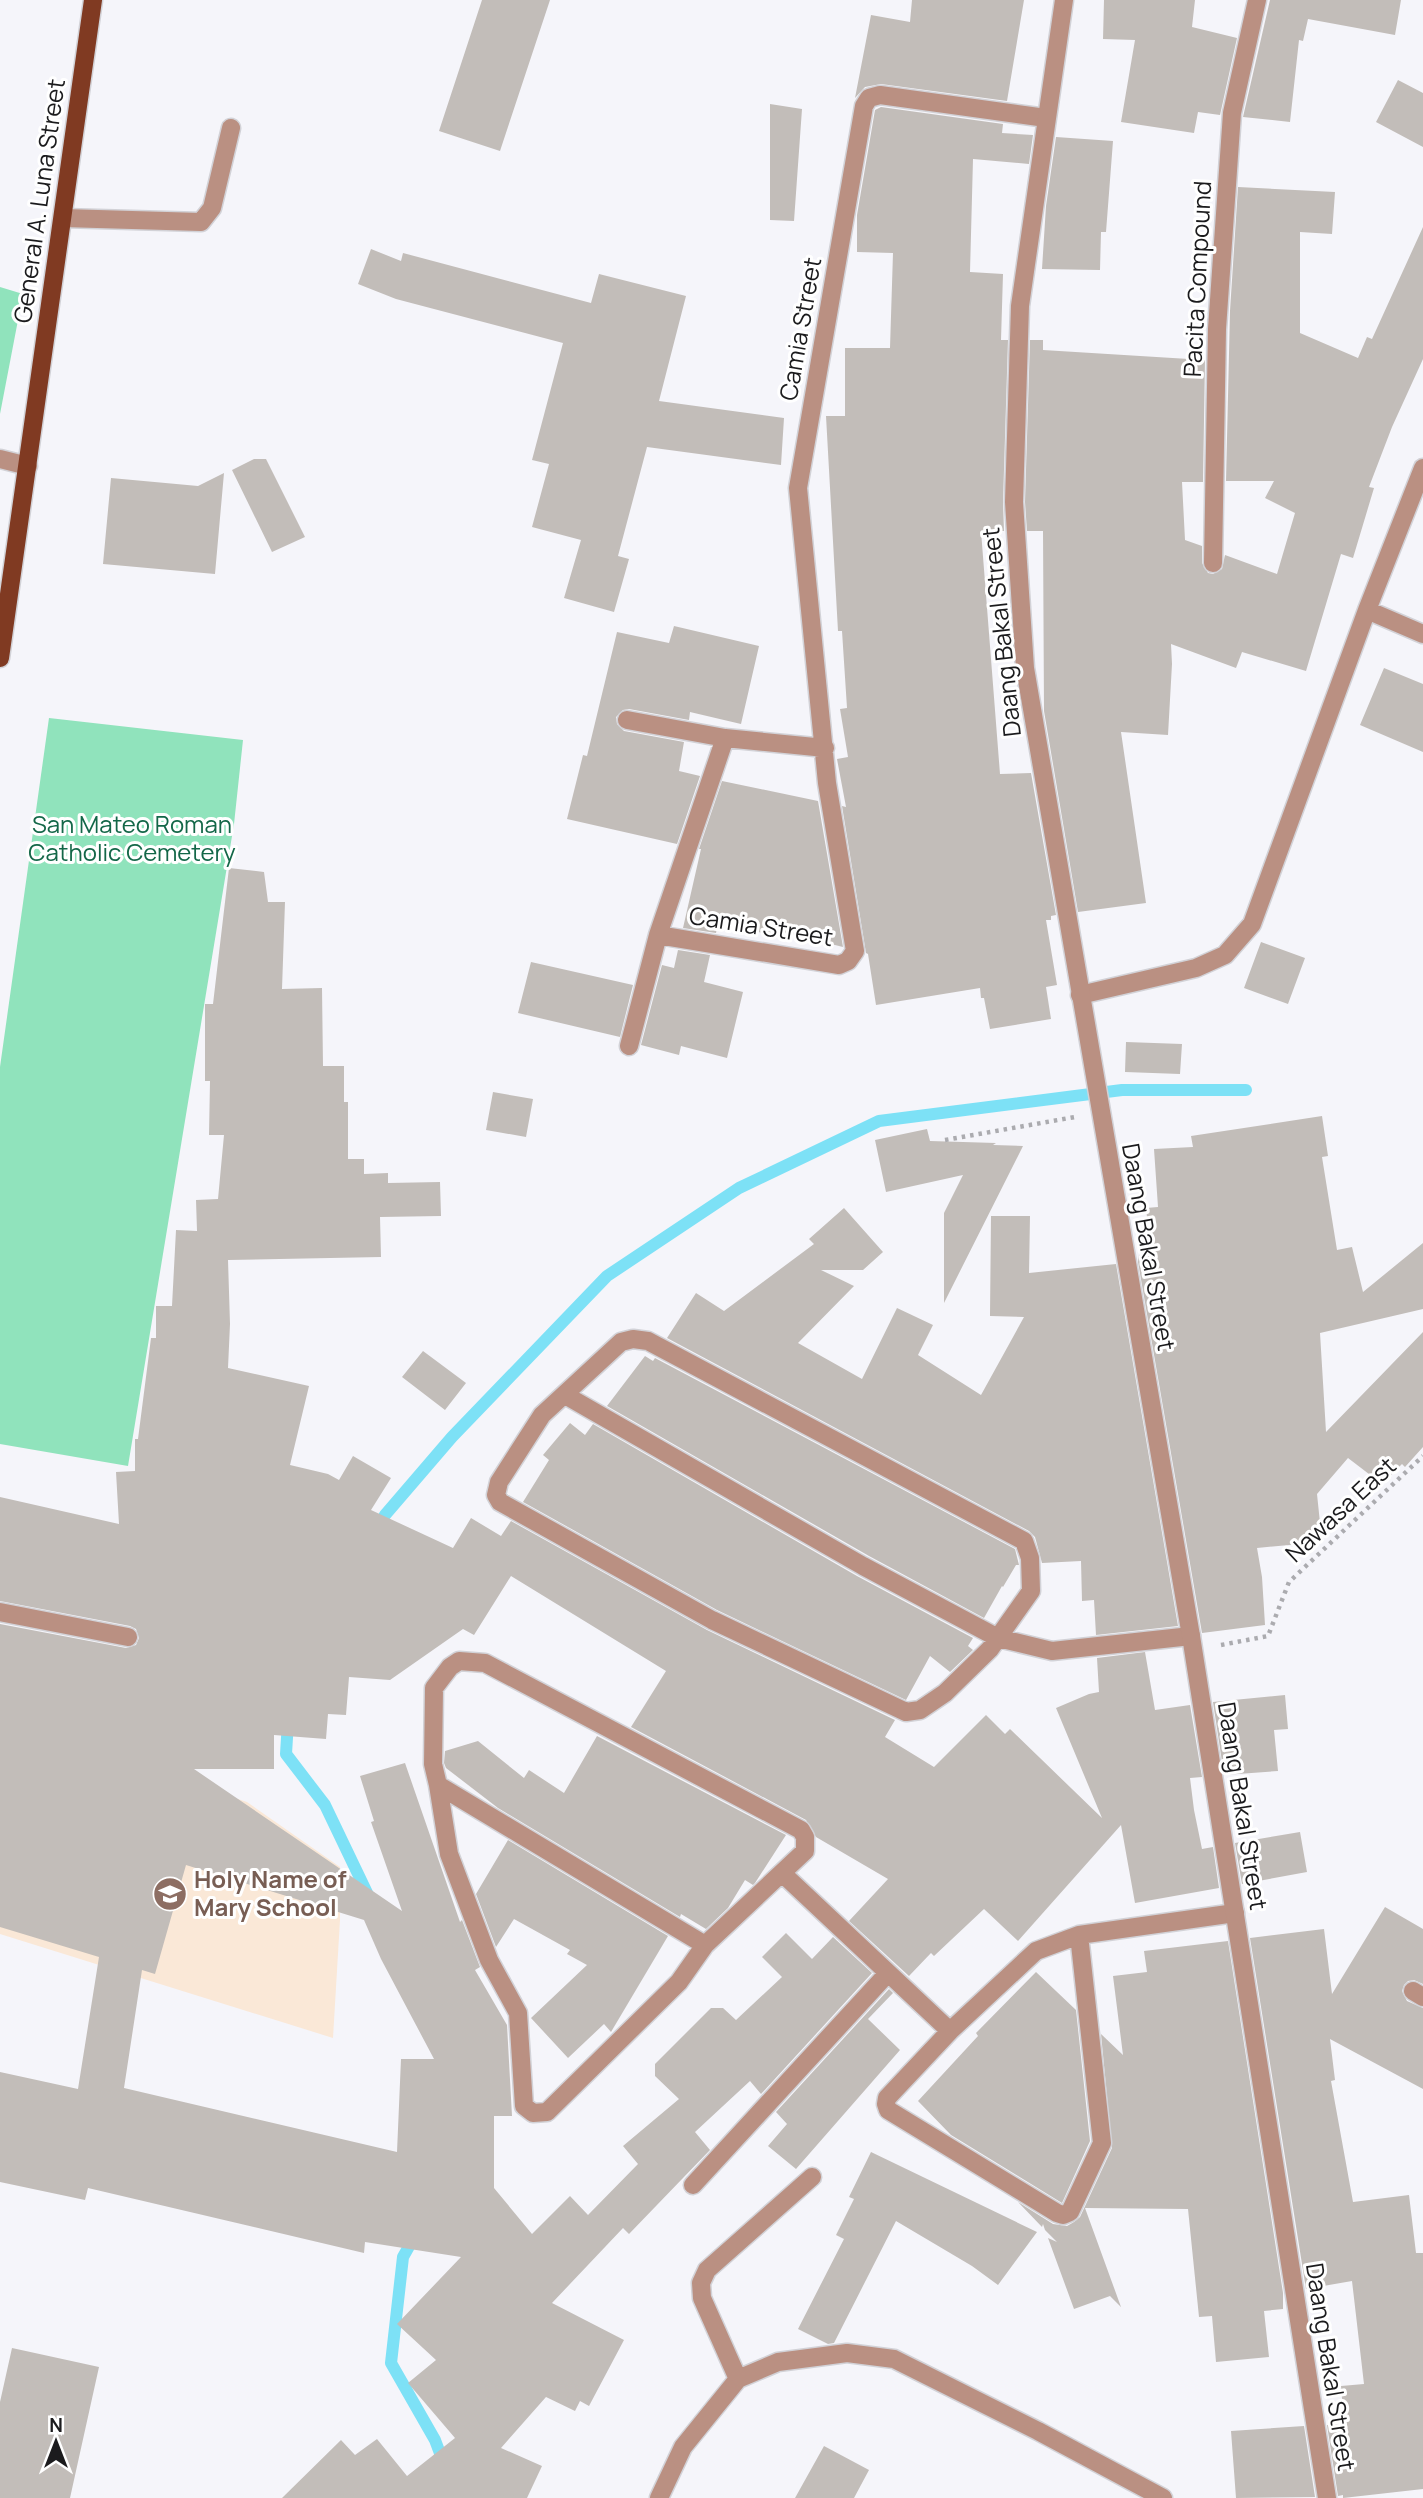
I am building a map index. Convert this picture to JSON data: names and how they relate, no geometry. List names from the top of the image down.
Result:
{
  "streets": {
    "main road": ["General A. Luna Street"],
    "street": ["Pacita Compound", "Camia Street", "Daang Bakal Street"],
    "path": ["Nawasa East"]
  },
  "crossings": [
    ["Camia Street", "Daang Bakal Street"],
    ["Daang Bakal Street", "Nawasa East"]
  ],
  "parks": ["San Mateo Roman Catholic Cemetery"],
  "places": {
    "school or university": ["Holy Name of Mary School"]
  },
  "north": "top"
}
